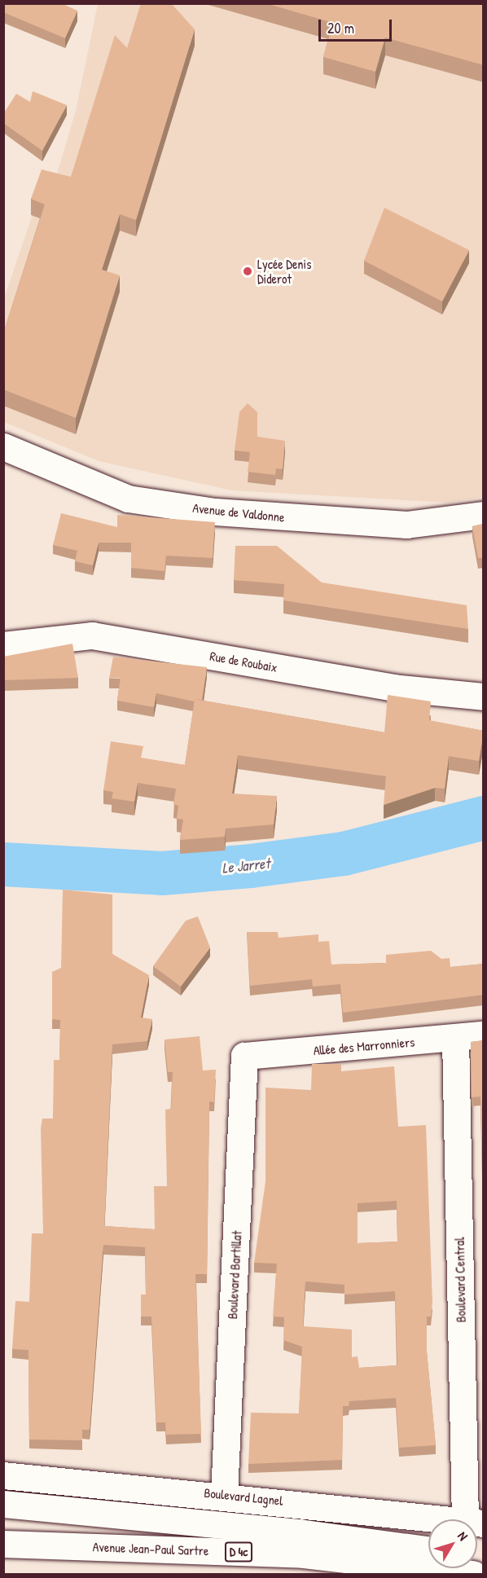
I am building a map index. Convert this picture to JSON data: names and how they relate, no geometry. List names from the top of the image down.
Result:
{
  "streets": {
    "main road": [
      "Avenue de Valdonne",
      "Rue de Roubaix",
      "Allée des Marronniers",
      "Boulevard Bartillat",
      "Boulevard Central",
      "Boulevard Lagnel",
      "Avenue Jean-Paul Sartre",
      "D 4c"
    ]
  },
  "crossings": [
    ["Allée des Marronniers", "Boulevard Bartillat"],
    ["Allée des Marronniers", "Boulevard Central"],
    ["Boulevard Bartillat", "Boulevard Lagnel"]
  ],
  "water": ["Le Jarret"],
  "places": ["Lycée Denis Diderot"],
  "scale_bar": "20 m",
  "north": "top right"
}
